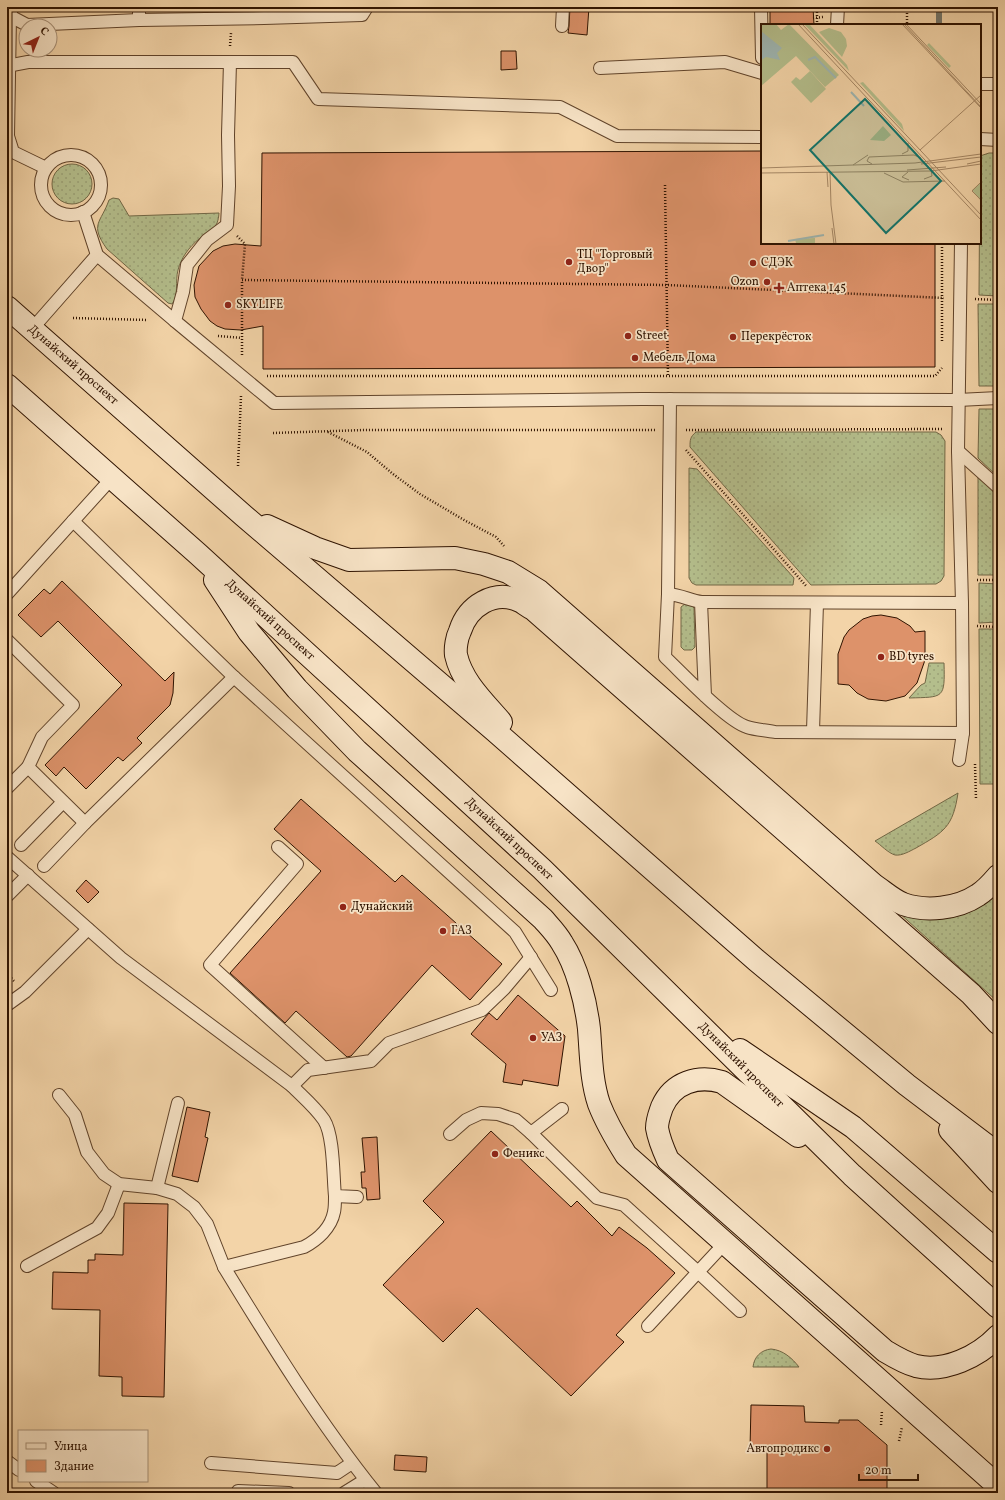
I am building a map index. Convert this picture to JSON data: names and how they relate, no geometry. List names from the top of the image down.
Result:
{
  "streets": {
    "main road": ["Дунайский проспект"]
  },
  "places": {
    "other": [
      "ТЦ \"Торговый Двор\"",
      "СДЭК",
      "Ozon",
      "SKYLIFE",
      "Street",
      "Перекрёсток",
      "Мебель Дома",
      "BD tyres",
      "Дунайский",
      "ГАЗ",
      "УАЗ",
      "Феникс",
      "Автопродикс"
    ],
    "health": ["Аптека 145"]
  },
  "legend": ["Улица", "Здание"],
  "scale_bar": "20 m",
  "north": "top right"
}
